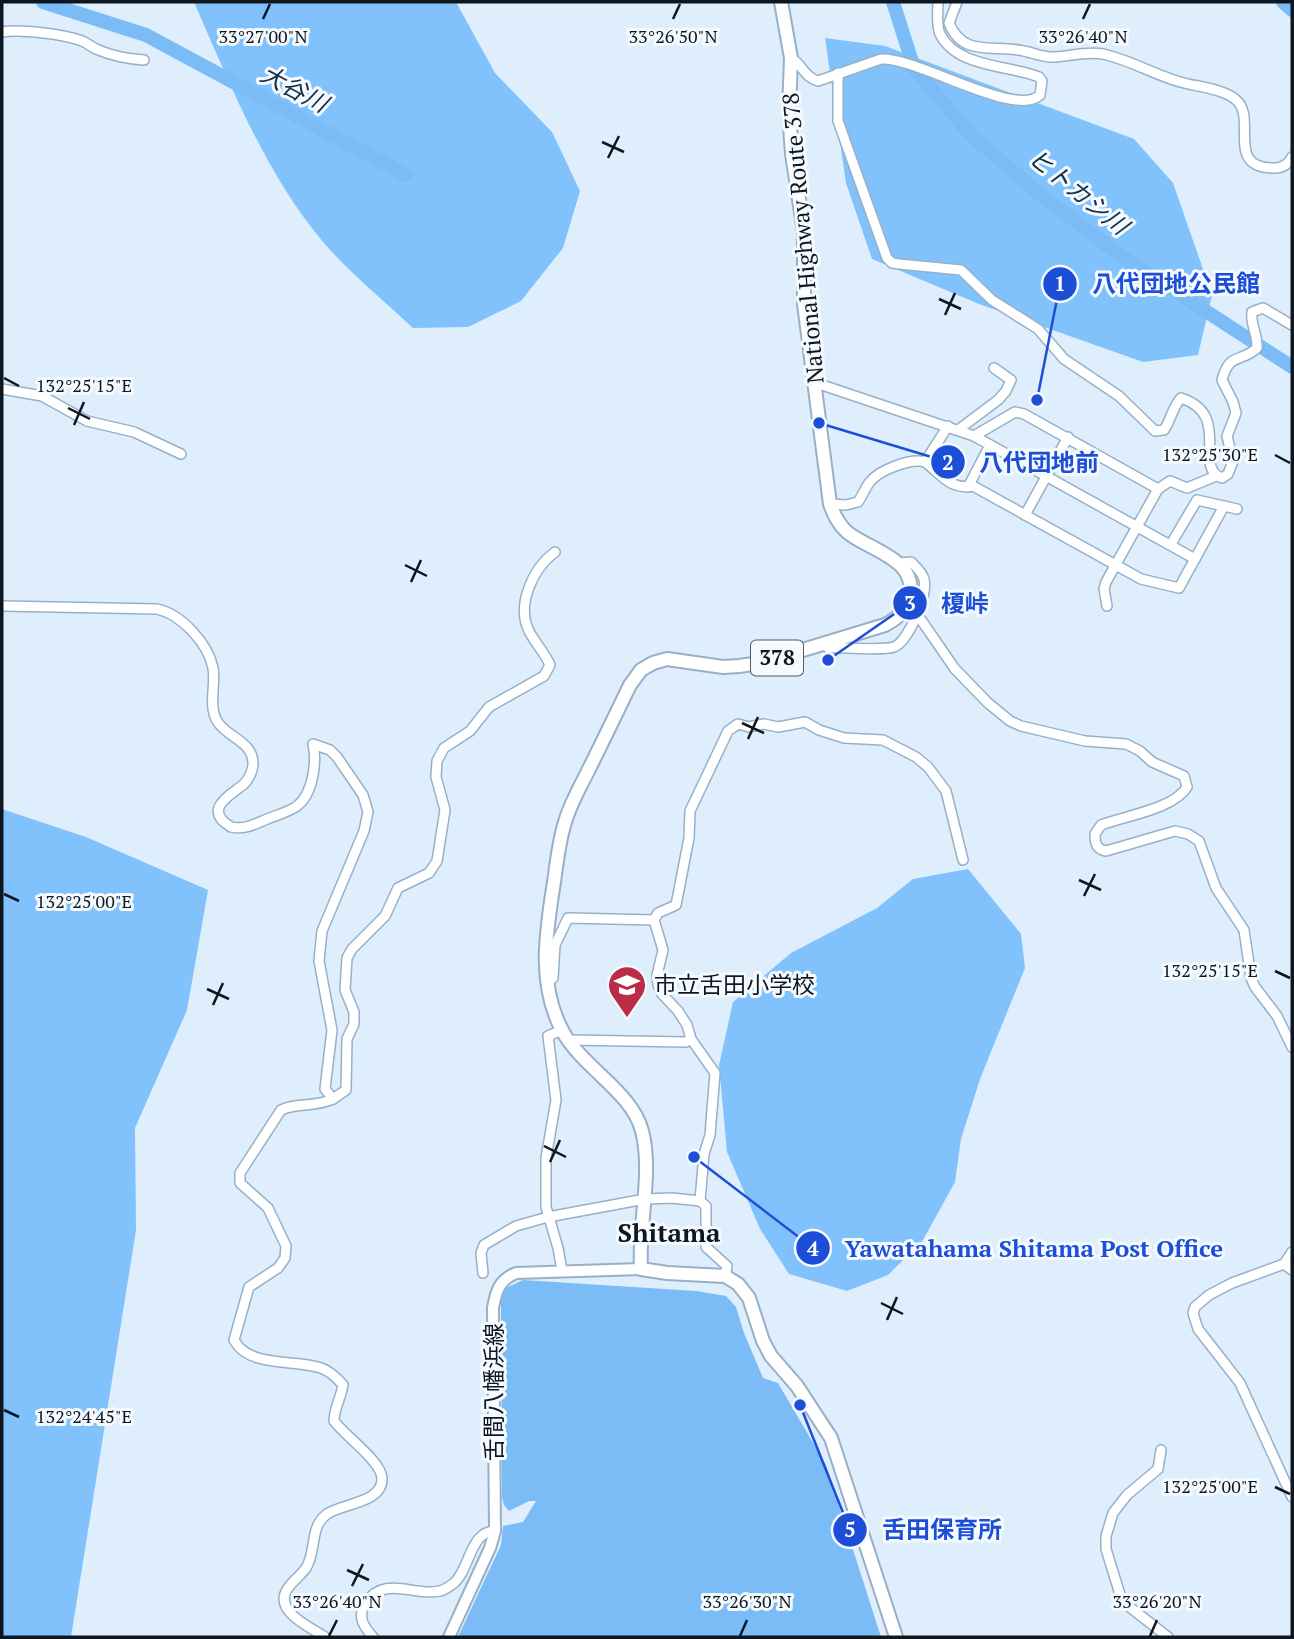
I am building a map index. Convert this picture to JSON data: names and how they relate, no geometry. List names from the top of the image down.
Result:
{
  "streets": {
    "highway": ["National Highway Route 378", "378"],
    "main road": ["舌間八幡浜線"]
  },
  "crossings": [
    ["National Highway Route 378", "378"],
    ["378", "舌間八幡浜線"]
  ],
  "districts": ["Shitama"],
  "water": ["大谷川", "ヒトカシ川"],
  "places": {
    "other": [
      "八代団地公民館",
      "八代団地前",
      "榎峠",
      "Yawatahama Shitama Post Office",
      "舌田保育所"
    ],
    "school or university": ["市立舌田小学校"]
  },
  "coordinates": [
    "33°27'00\"N",
    "33°26'50\"N",
    "33°26'40\"N",
    "132°25'15\"E",
    "132°25'30\"E",
    "132°25'00\"E",
    "132°24'45\"E",
    "33°26'30\"N",
    "33°26'20\"N"
  ]
}
